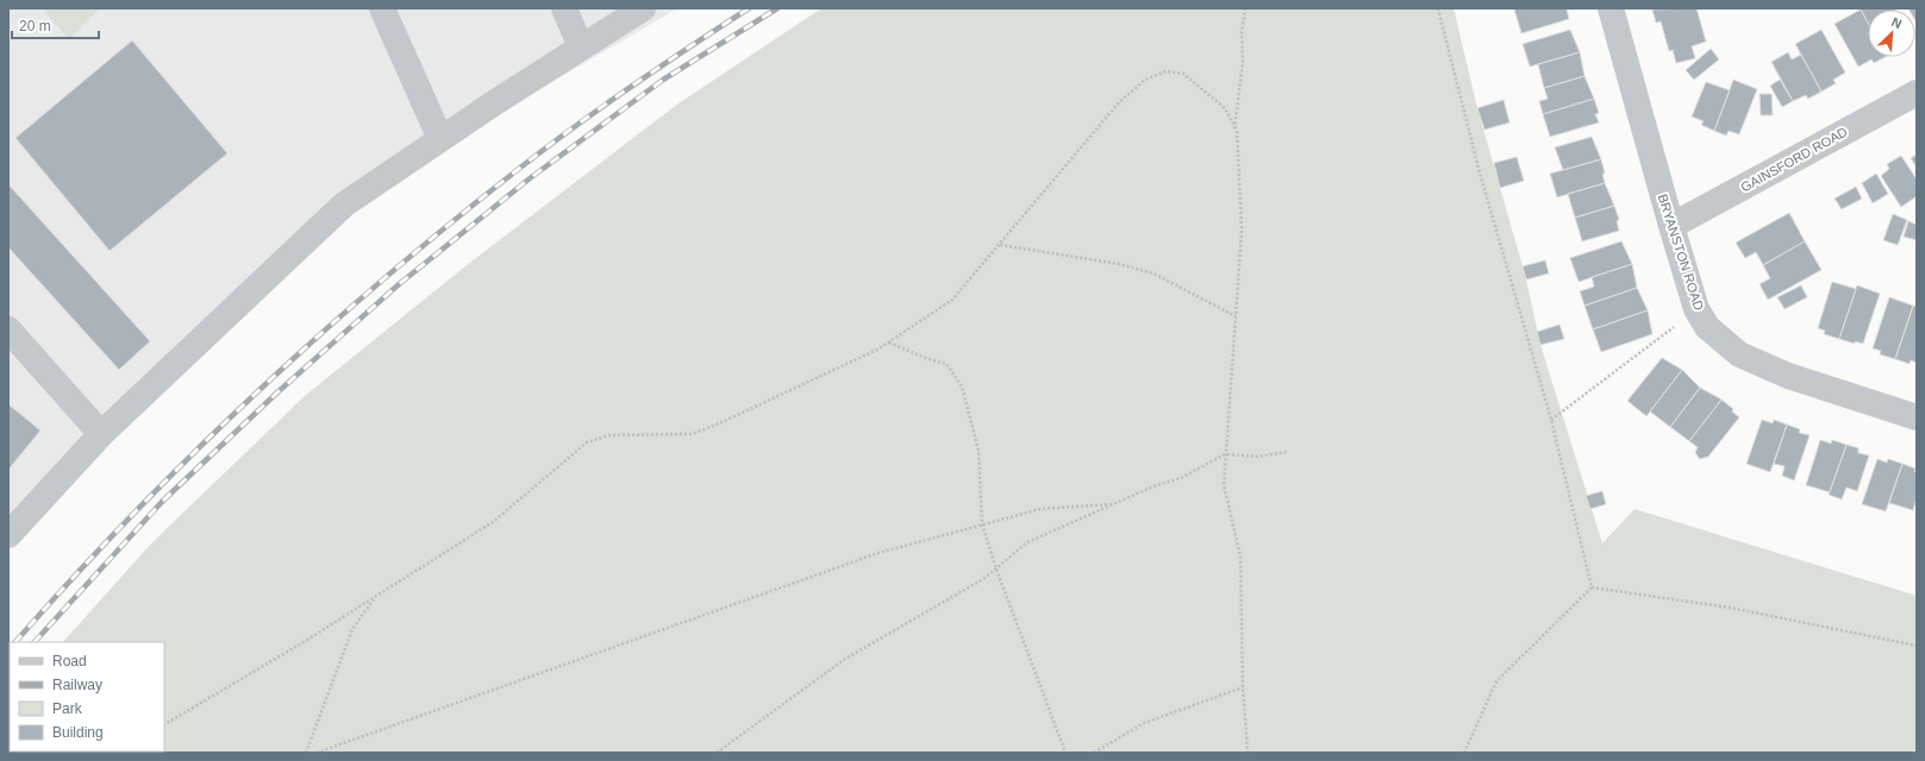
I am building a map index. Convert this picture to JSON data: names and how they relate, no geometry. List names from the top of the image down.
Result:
{
  "streets": {
    "street": ["GAINSFORD ROAD", "BRYANSTON ROAD"]
  },
  "crossings": [
    ["GAINSFORD ROAD", "BRYANSTON ROAD"]
  ],
  "legend": [
    "Road",
    "Railway",
    "Park",
    "Building"
  ],
  "scale_bar": "20 m",
  "north": "top right"
}
